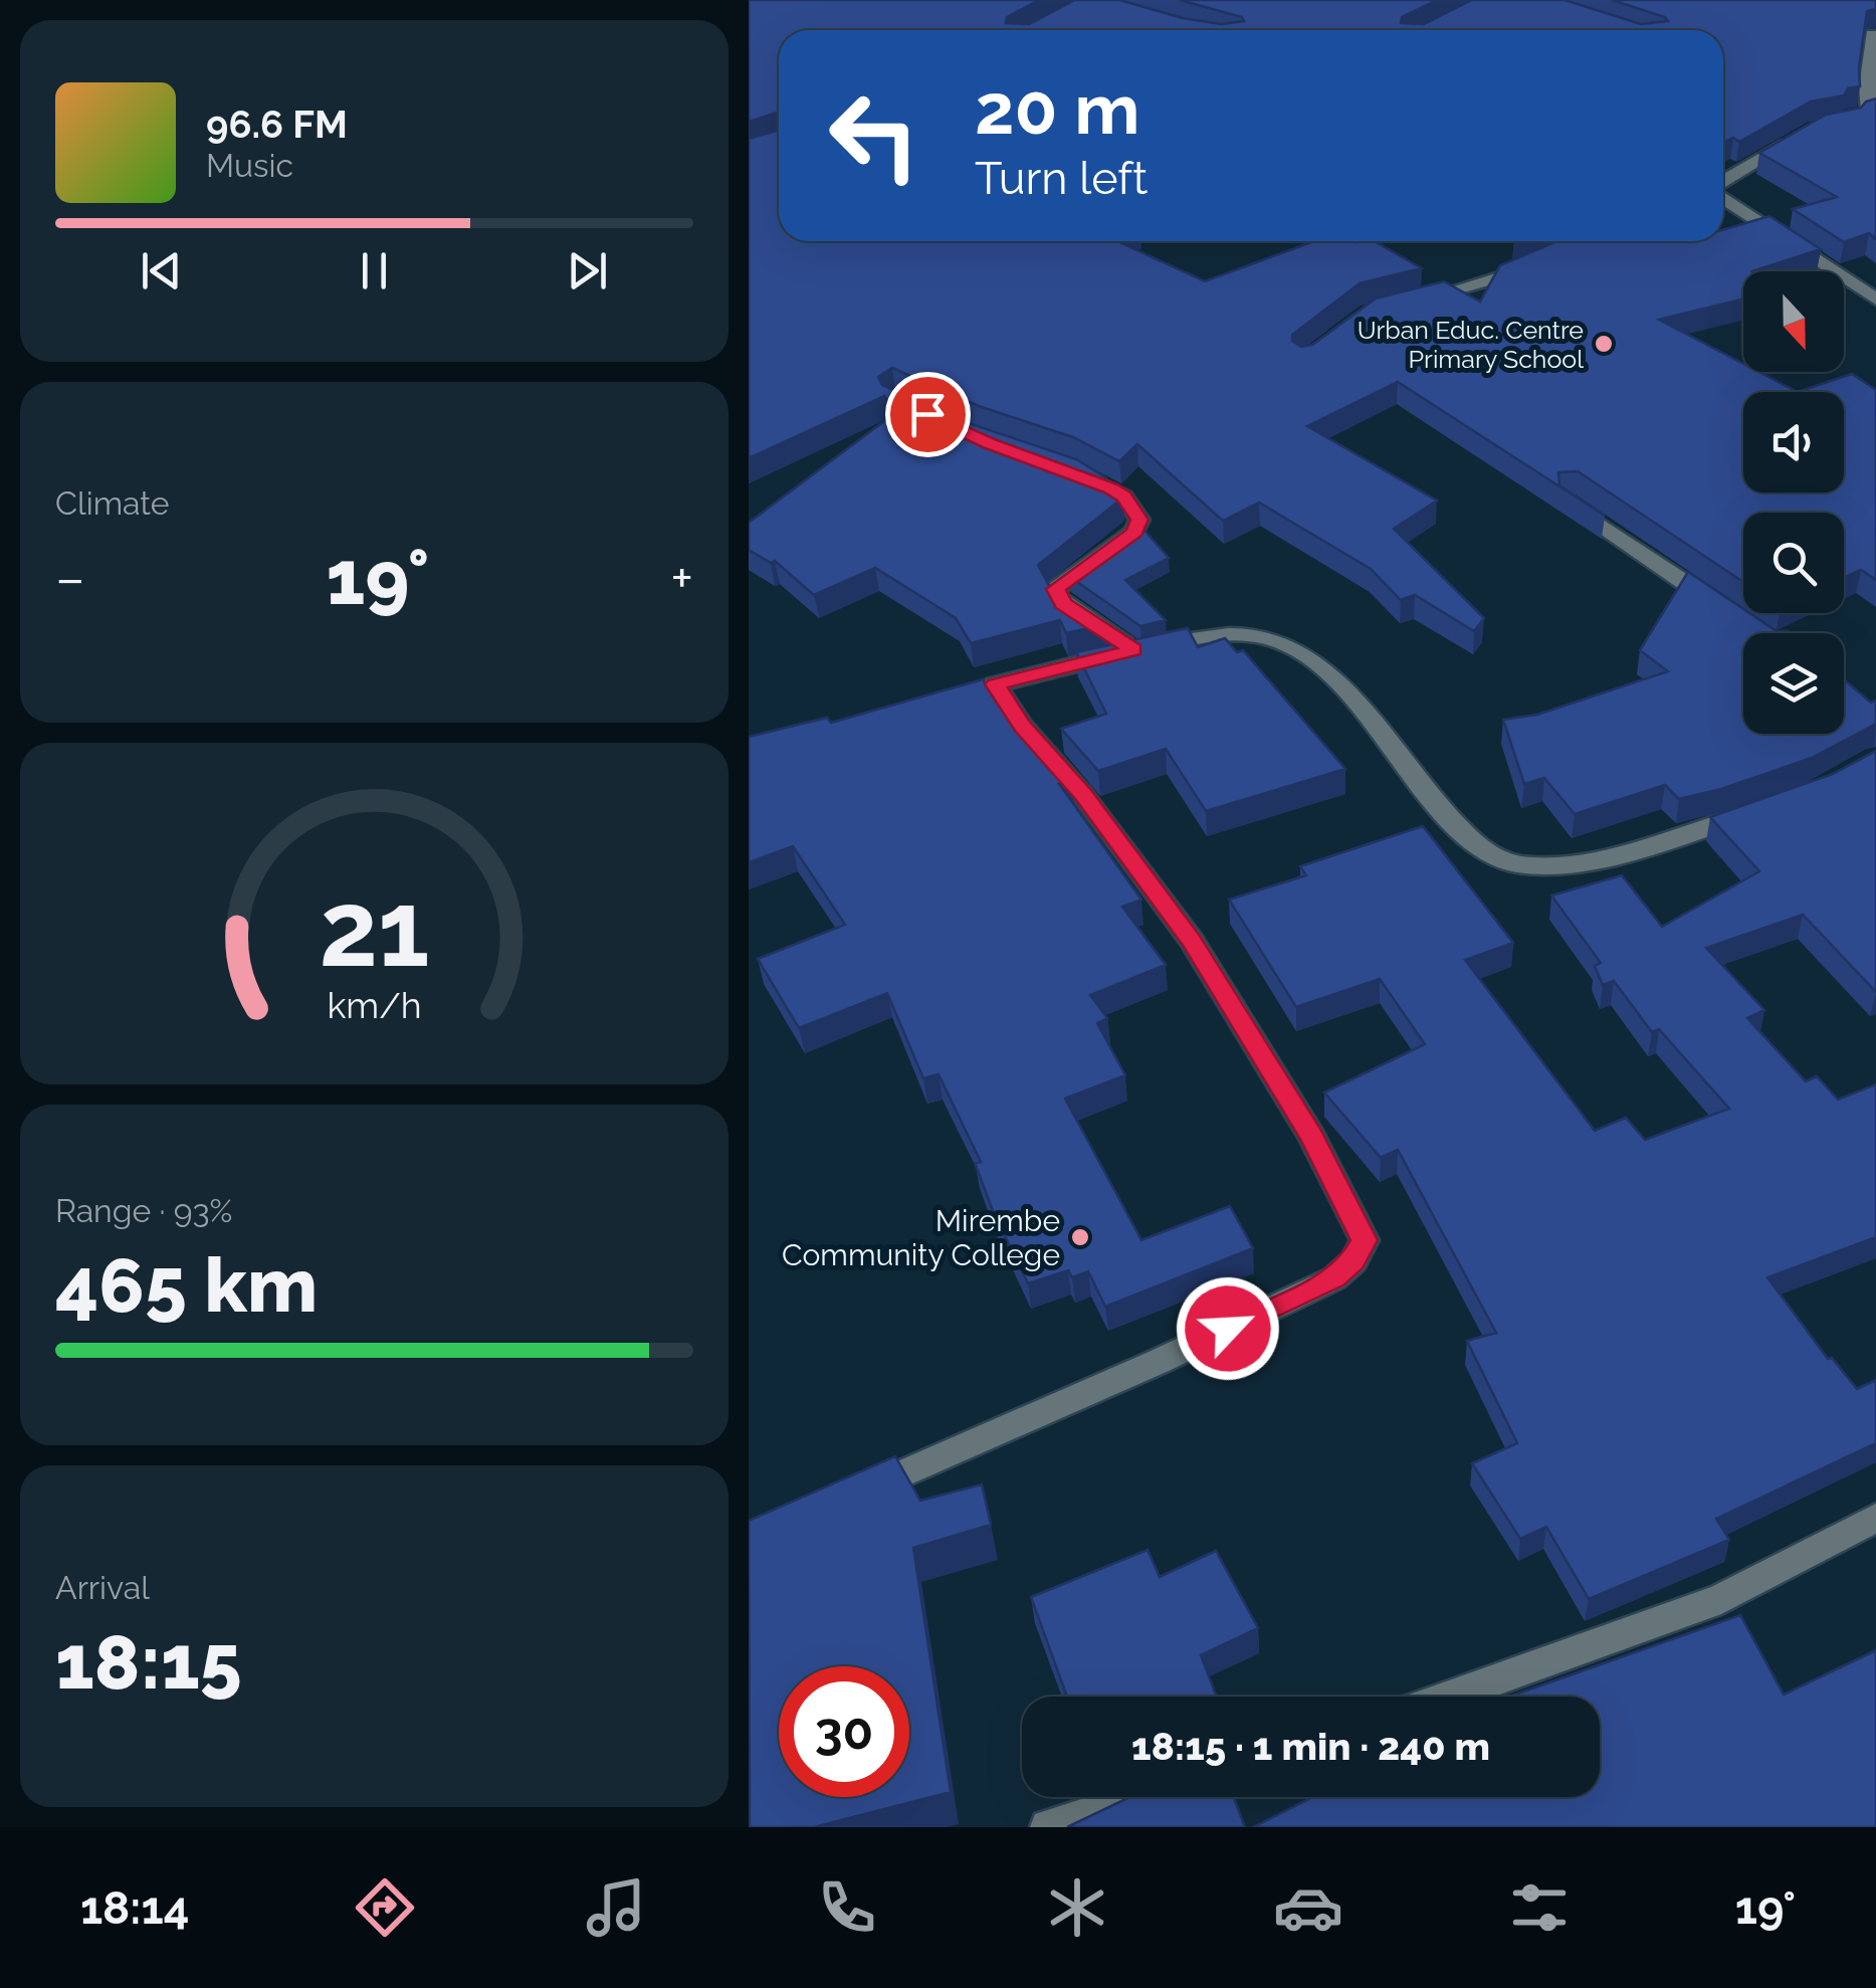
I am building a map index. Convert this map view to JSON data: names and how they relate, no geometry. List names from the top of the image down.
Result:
{
  "places": ["Urban Educ. Centre Primary School", "Mirembe Community College"],
  "north": "bottom",
  "page": {
    "turn": ["20 m", "Turn left"],
    "song": ["96.6 FM", "Music"],
    "tile": [
      "Climate",
      ["Range · 93%", "465 km"],
      ["Arrival", "18:15"]
    ],
    "heat": ["−", "19°", "+"],
    "limit": "30",
    "trip": "18:15 · 1 min · 240 m",
    "tabs": ["18:14", "19°"],
    "gauge": ["21", "km/h"]
  }
}
